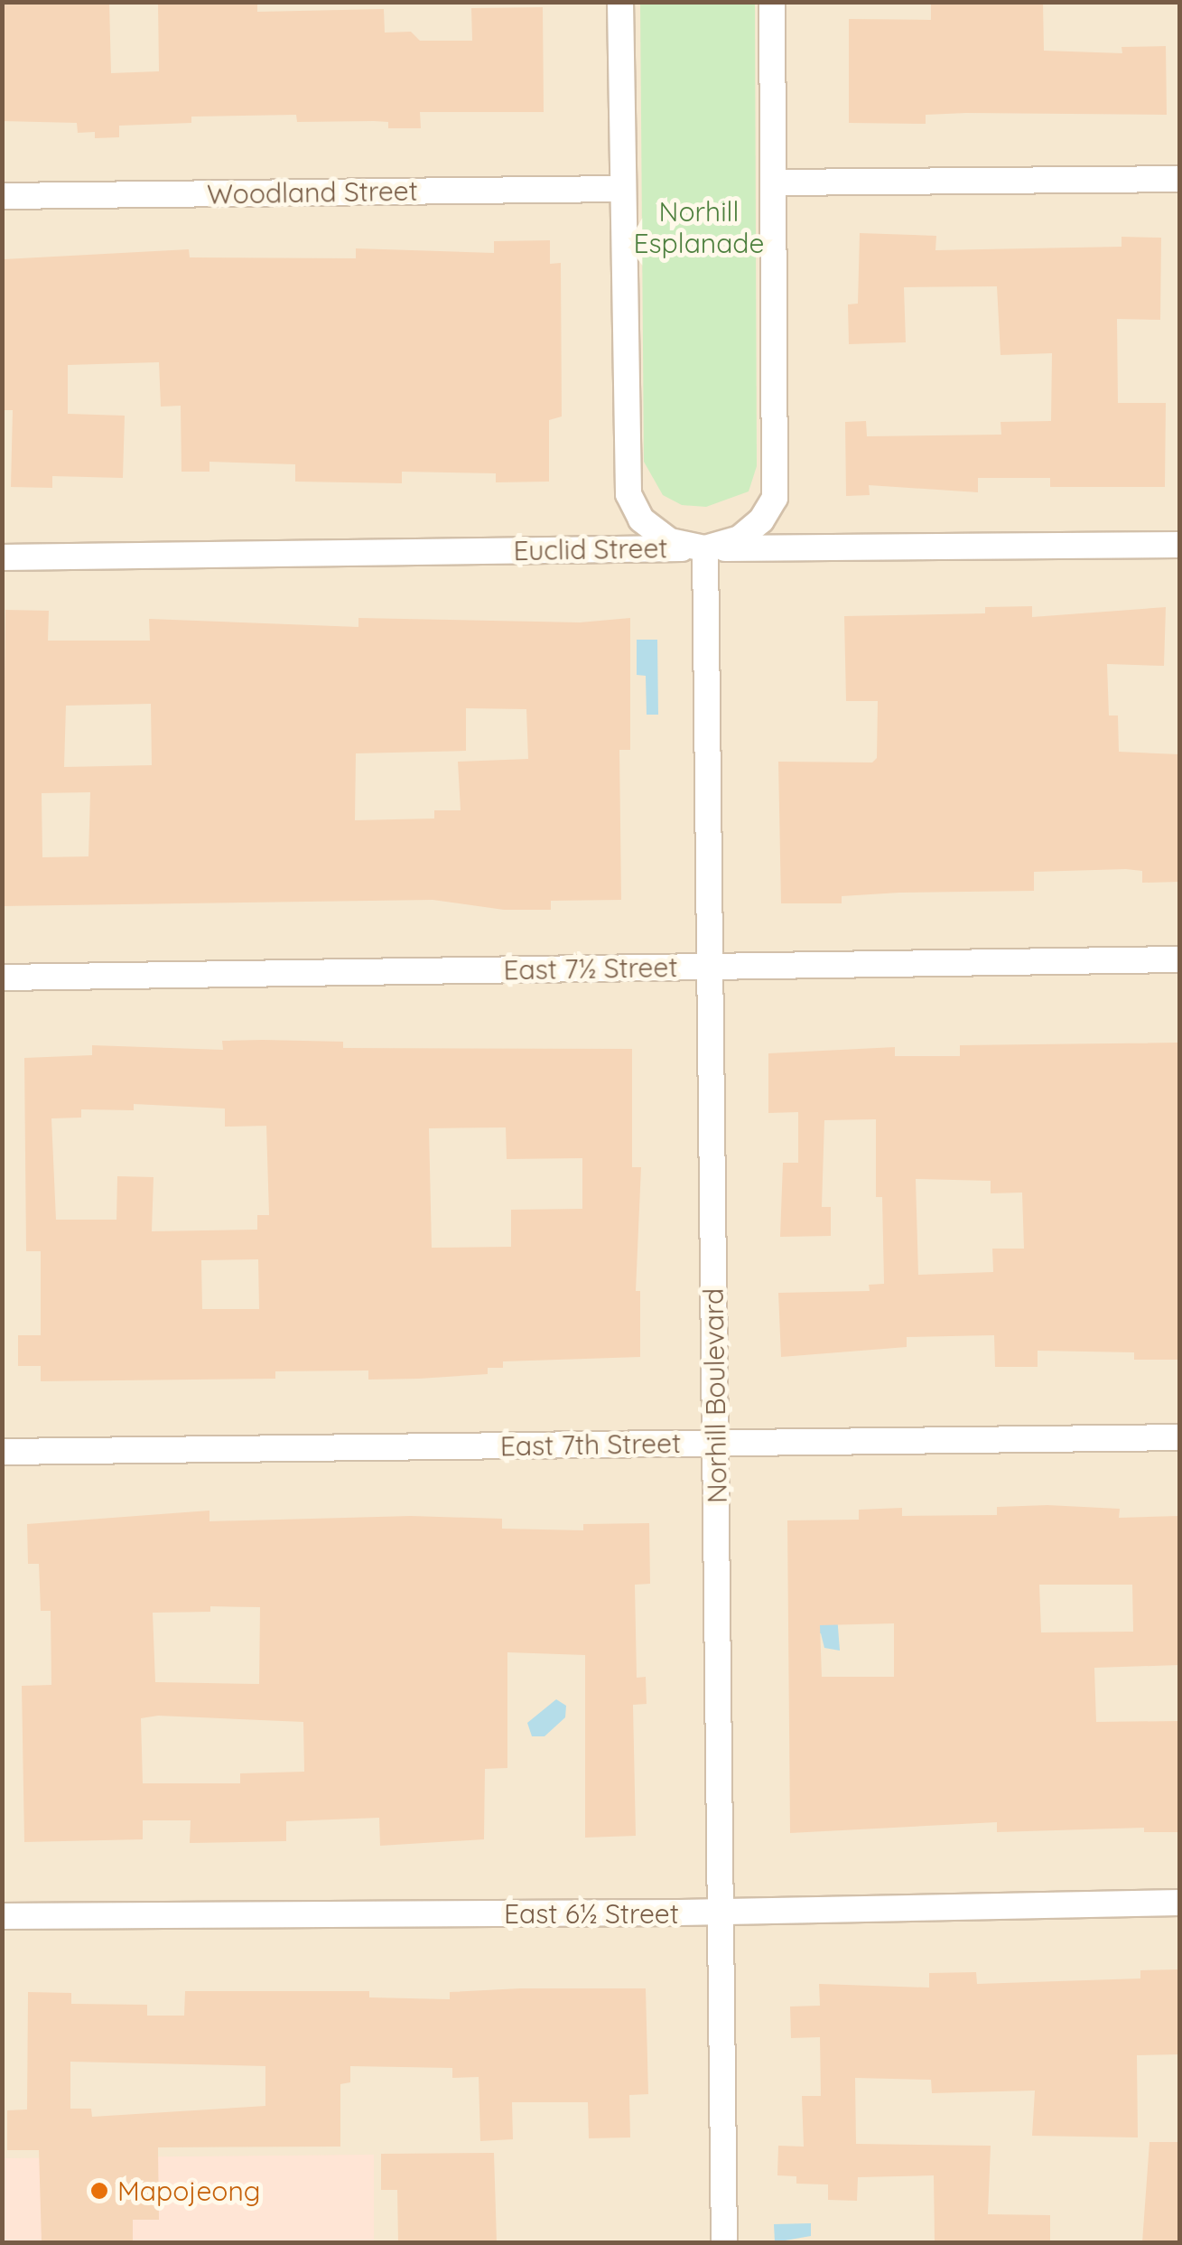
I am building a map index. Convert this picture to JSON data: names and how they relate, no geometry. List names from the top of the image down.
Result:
{
  "streets": {
    "street": [
      "Woodland Street",
      "Euclid Street",
      "East 7½ Street",
      "Norhill Boulevard",
      "East 7th Street",
      "East 6½ Street"
    ]
  },
  "crossings": [
    ["Euclid Street", "Norhill Boulevard"],
    ["East 7½ Street", "Norhill Boulevard"],
    ["Norhill Boulevard", "East 7th Street"],
    ["Norhill Boulevard", "East 6½ Street"]
  ],
  "parks": ["Norhill Esplanade"],
  "places": ["Mapojeong"]
}
